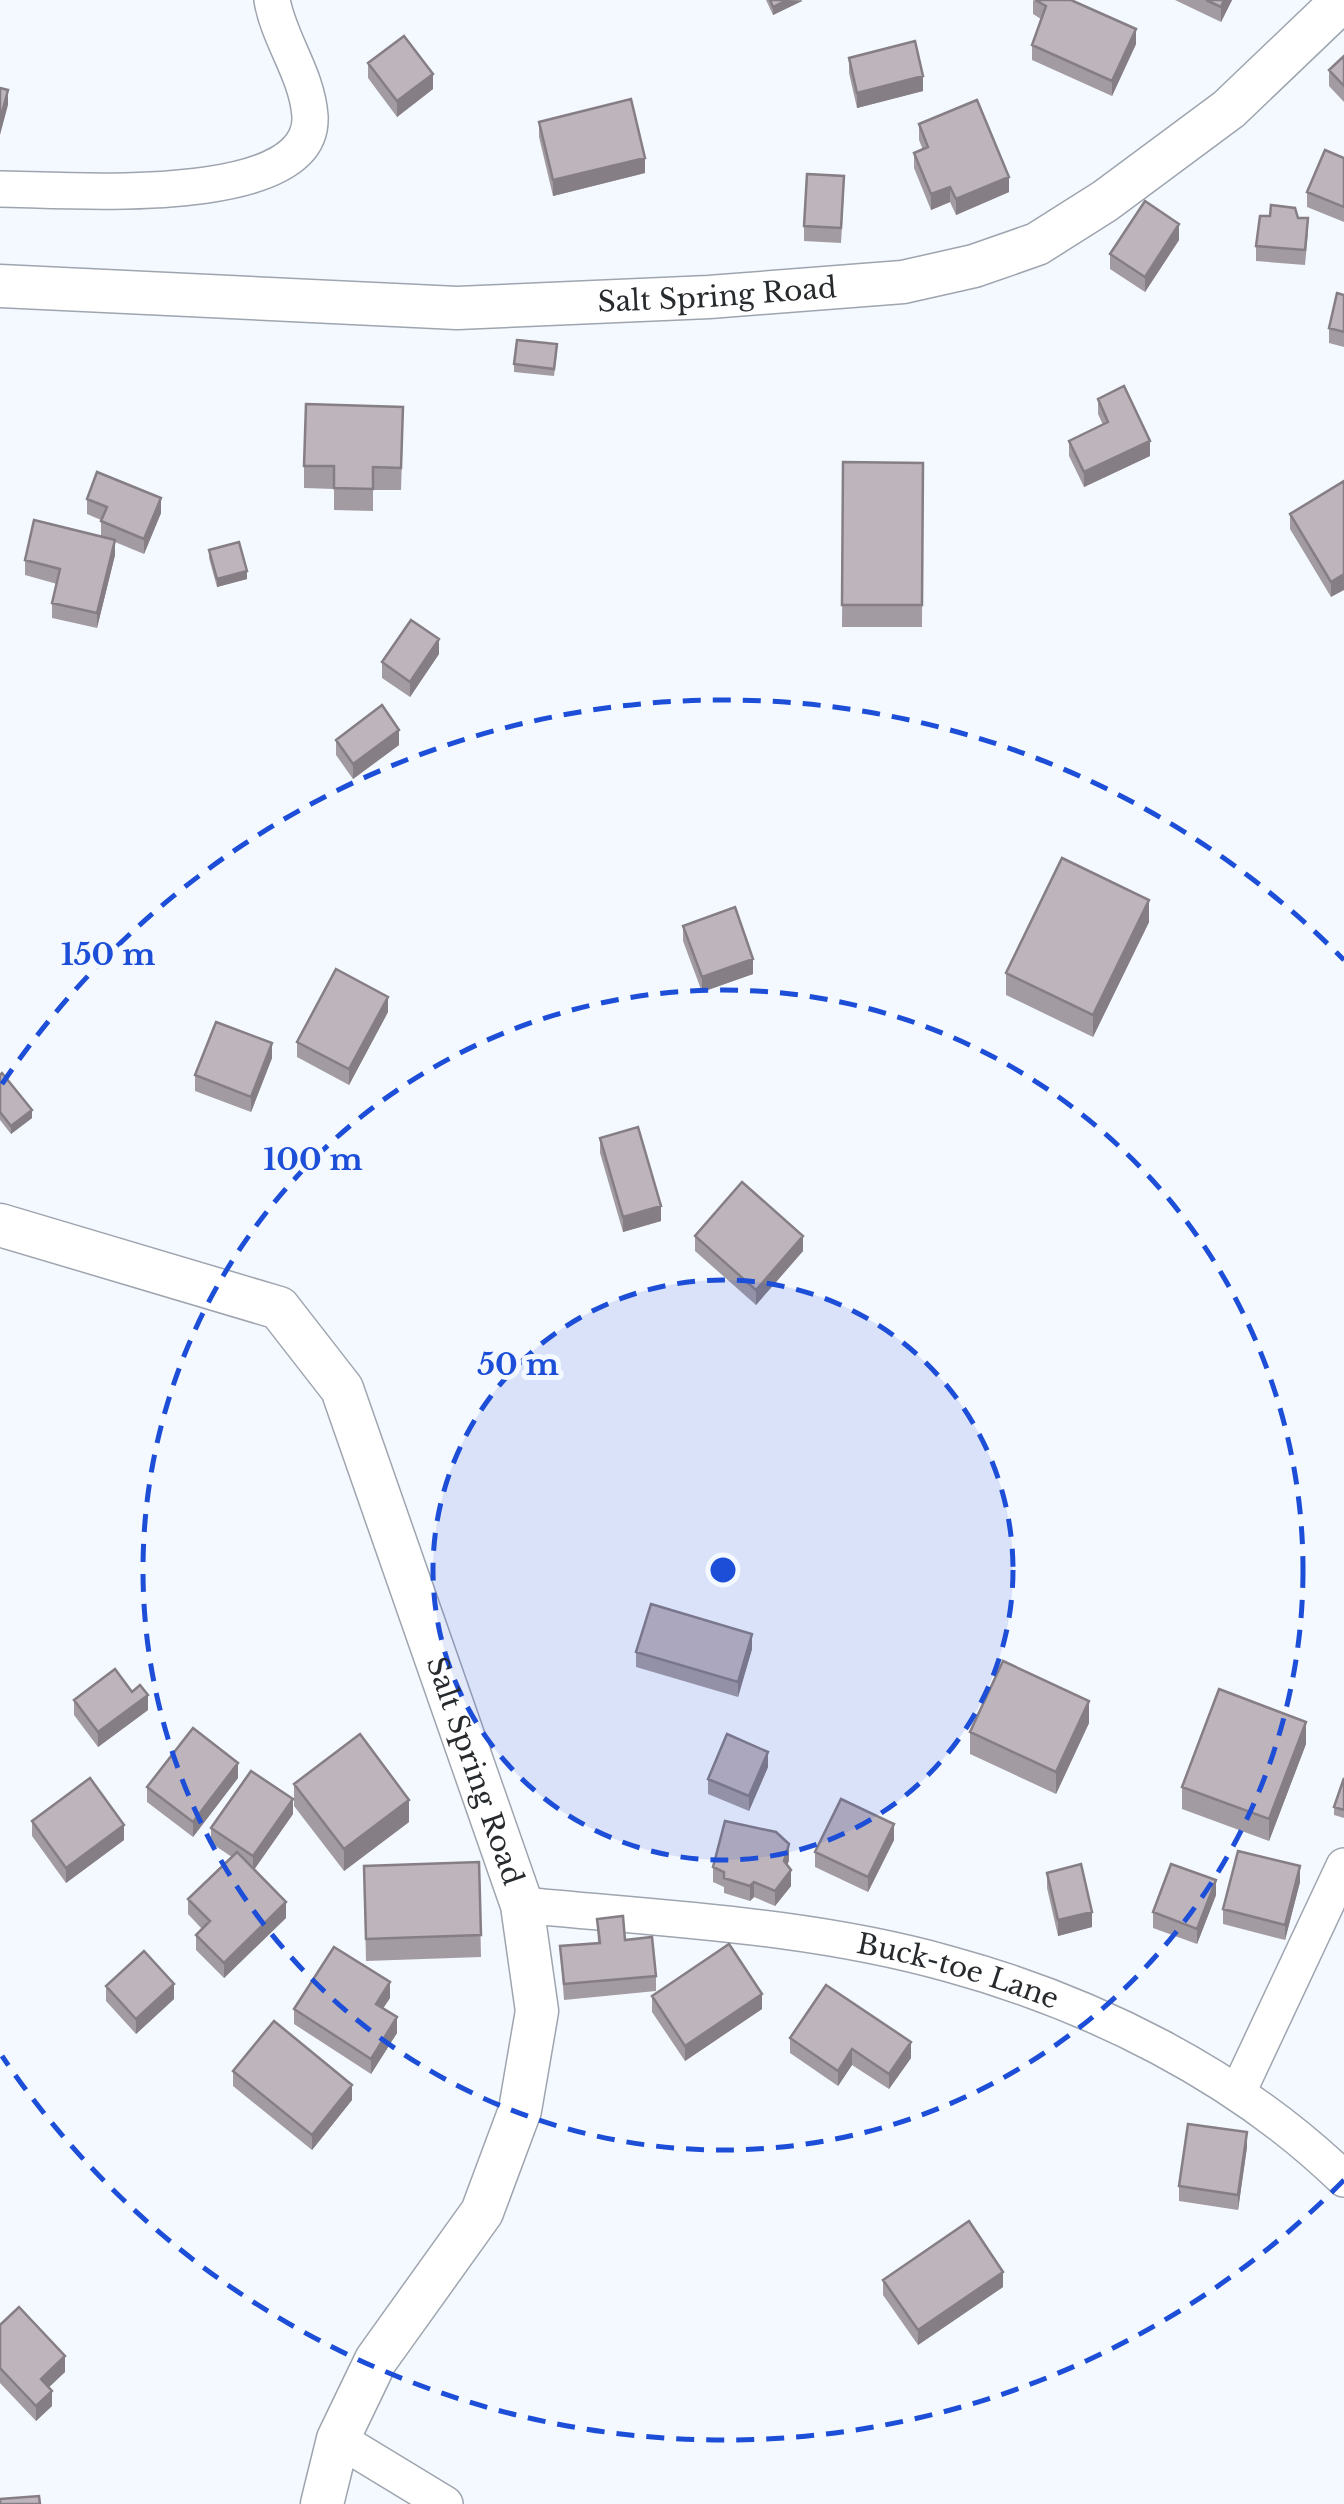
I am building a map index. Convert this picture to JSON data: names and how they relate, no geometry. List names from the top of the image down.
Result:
{
  "streets": {
    "street": ["Salt Spring Road", "Buck-toe Lane"]
  },
  "crossings": [
    ["Salt Spring Road", "Buck-toe Lane"]
  ],
  "rings": ["150 m", "100 m", "50 m"]
}
